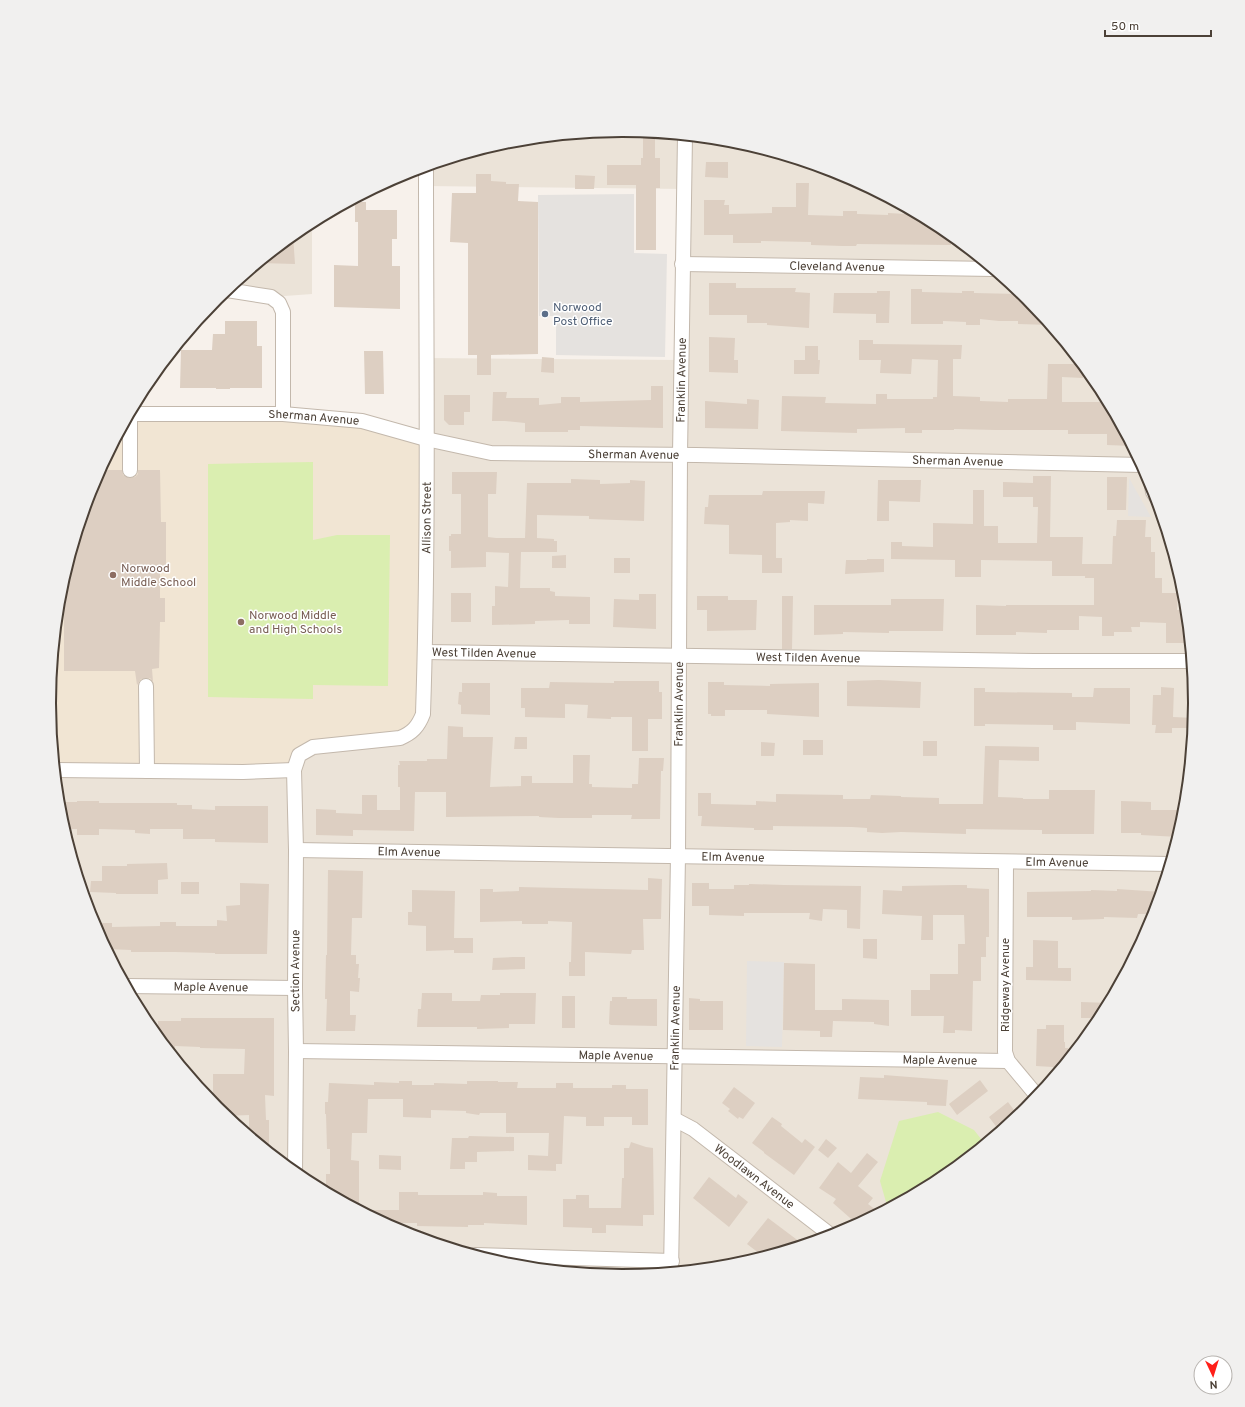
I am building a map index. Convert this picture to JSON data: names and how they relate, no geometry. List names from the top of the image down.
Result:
{
  "streets": {
    "street": [
      "Cleveland Avenue",
      "Franklin Avenue",
      "Sherman Avenue",
      "Allison Street",
      "West Tilden Avenue",
      "Elm Avenue",
      "Section Avenue",
      "Ridgeway Avenue",
      "Maple Avenue",
      "Woodlawn Avenue"
    ]
  },
  "crossings": [
    ["Cleveland Avenue", "Franklin Avenue"],
    ["Franklin Avenue", "Sherman Avenue"],
    ["Franklin Avenue", "West Tilden Avenue"],
    ["Franklin Avenue", "Elm Avenue"],
    ["Franklin Avenue", "Maple Avenue"],
    ["Franklin Avenue", "Woodlawn Avenue"],
    ["Sherman Avenue", "Allison Street"],
    ["Allison Street", "West Tilden Avenue"],
    ["Allison Street", "Section Avenue"],
    ["Elm Avenue", "Section Avenue"],
    ["Elm Avenue", "Ridgeway Avenue"],
    ["Section Avenue", "Maple Avenue"],
    ["Ridgeway Avenue", "Maple Avenue"]
  ],
  "places": ["Norwood Post Office", "Norwood Middle School", "Norwood Middle and High Schools"],
  "scale_bar": "50 m",
  "north": "bottom"
}
